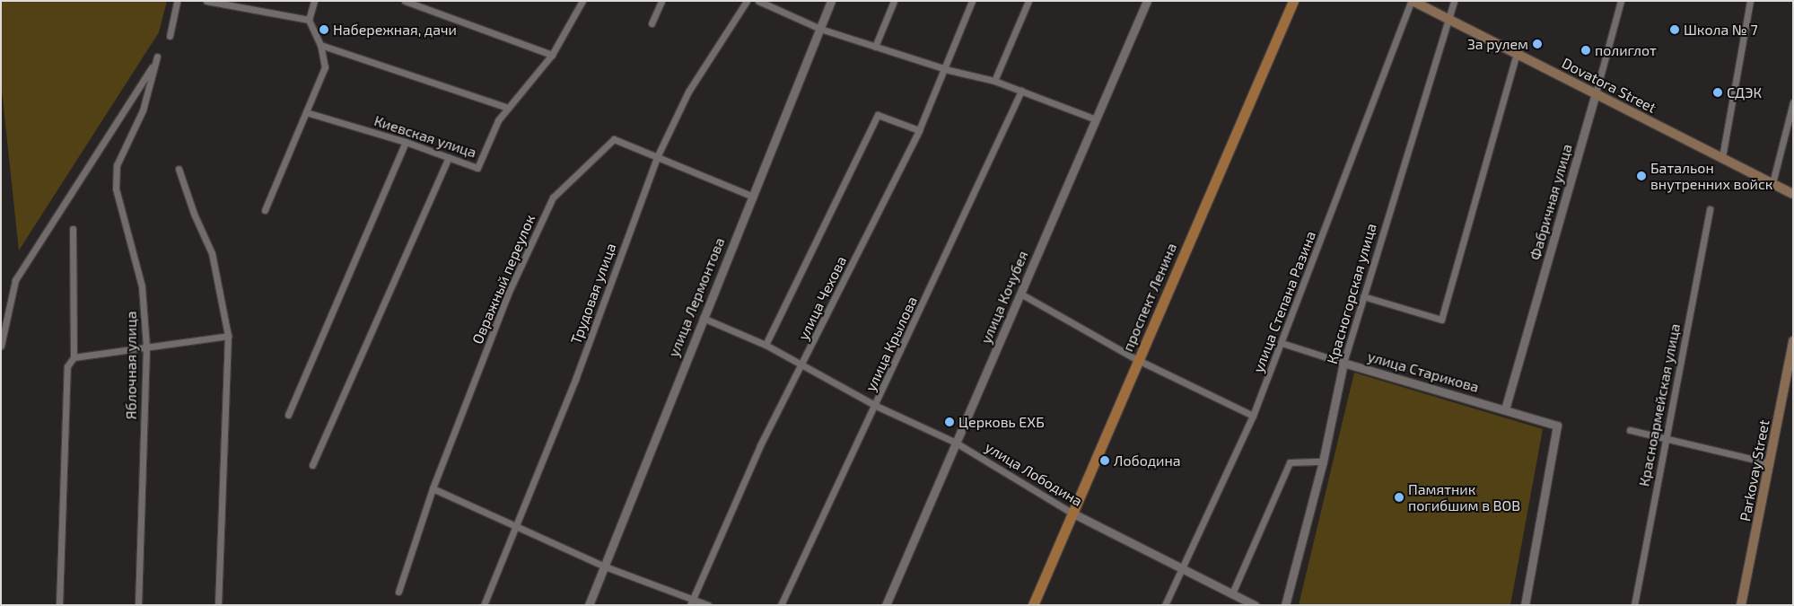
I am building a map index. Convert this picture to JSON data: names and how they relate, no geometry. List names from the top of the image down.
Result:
{
  "streets": {
    "main road": ["Dovatora Street", "проспект Ленина", "Parkovay Street"],
    "street": [
      "Киевская улица",
      "Фабричная улица",
      "Овражный переулок",
      "Трудовая улица",
      "Красногорская улица",
      "улица Лермонтова",
      "улица Кочубея",
      "улица Чехова",
      "улица Степана Разина",
      "улица Крылова",
      "Яблочная улица",
      "улица Старикова",
      "Красноармейская улица",
      "улица Лободина"
    ]
  },
  "crossings": [
    ["Dovatora Street", "Фабричная улица"],
    ["Dovatora Street", "Красногорская улица"],
    ["Dovatora Street", "улица Степана Разина"],
    ["Фабричная улица", "улица Старикова"],
    ["Овражный переулок", "Трудовая улица"],
    ["Овражный переулок", "улица Лермонтова"],
    ["Красногорская улица", "улица Старикова"],
    ["улица Лермонтова", "улица Лободина"],
    ["улица Кочубея", "улица Лободина"],
    ["проспект Ленина", "улица Лободина"],
    ["улица Чехова", "улица Лободина"],
    ["улица Степана Разина", "улица Старикова"],
    ["улица Степана Разина", "улица Лободина"],
    ["улица Крылова", "улица Лободина"]
  ],
  "places": [
    "Набережная, дачи",
    "Школа № 7",
    "За рулем",
    "полиглот",
    "СДЭК",
    "Батальон внутренних войск",
    "Церковь ЕХБ",
    "Лободина",
    "Памятник погибшим в ВОВ"
  ]
}
